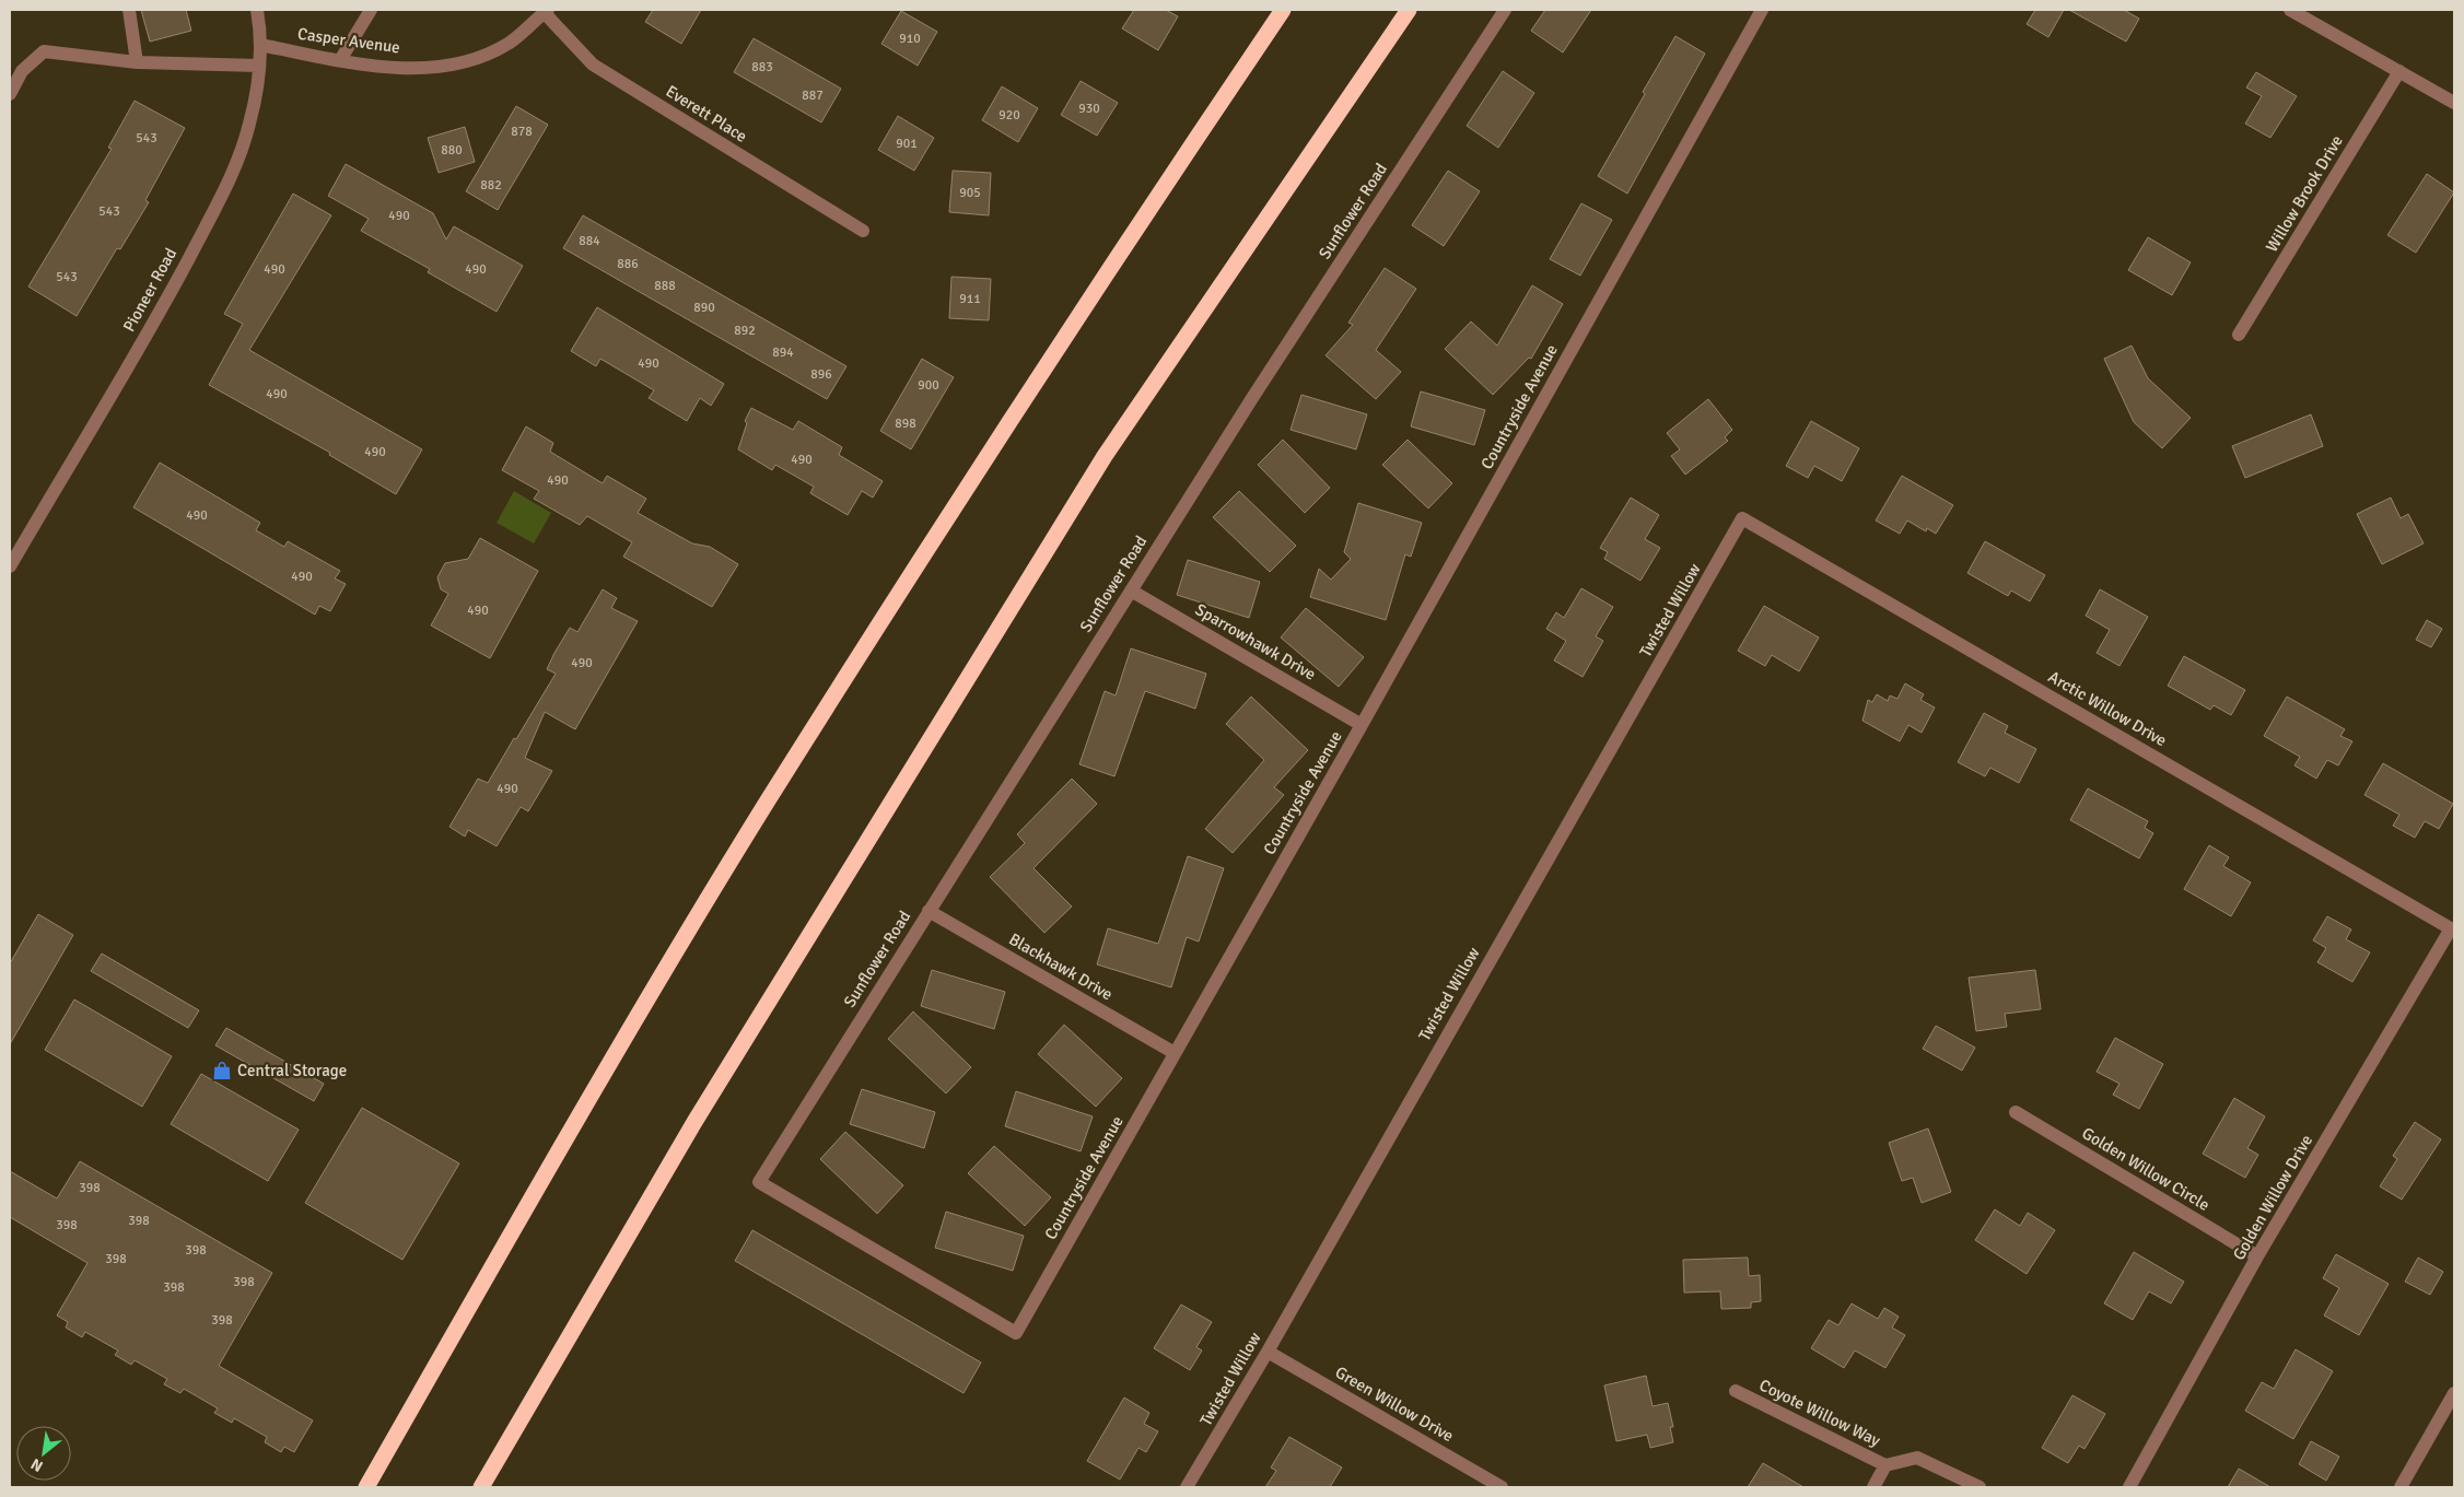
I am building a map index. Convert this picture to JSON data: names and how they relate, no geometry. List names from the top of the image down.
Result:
{
  "streets": {
    "street": [
      "Casper Avenue",
      "Everett Place",
      "Willow Brook Drive",
      "Sunflower Road",
      "Pioneer Road",
      "Countryside Avenue",
      "Twisted Willow",
      "Sparrowhawk Drive",
      "Arctic Willow Drive",
      "Blackhawk Drive",
      "Golden Willow Circle",
      "Golden Willow Drive",
      "Green Willow Drive",
      "Coyote Willow Way"
    ]
  },
  "crossings": [
    ["Casper Avenue", "Everett Place"],
    ["Casper Avenue", "Pioneer Road"],
    ["Sunflower Road", "Countryside Avenue"],
    ["Sunflower Road", "Sparrowhawk Drive"],
    ["Sunflower Road", "Blackhawk Drive"],
    ["Countryside Avenue", "Sparrowhawk Drive"],
    ["Countryside Avenue", "Blackhawk Drive"],
    ["Twisted Willow", "Arctic Willow Drive"],
    ["Twisted Willow", "Green Willow Drive"],
    ["Arctic Willow Drive", "Golden Willow Drive"],
    ["Golden Willow Circle", "Golden Willow Drive"]
  ],
  "places": {
    "shop": ["Central Storage"]
  },
  "house_numbers": [
    "910",
    "883",
    "887",
    "930",
    "920",
    "878",
    "543",
    "901",
    "880",
    "882",
    "905",
    "543",
    "490",
    "884",
    "886",
    "490",
    "490",
    "543",
    "888",
    "911",
    "890",
    "892",
    "894",
    "490",
    "896",
    "900",
    "490",
    "898",
    "490",
    "490",
    "490",
    "490",
    "490",
    "490",
    "490",
    "490",
    "398",
    "398",
    "398",
    "398",
    "398",
    "398",
    "398",
    "398"
  ],
  "north": "bottom left"
}
